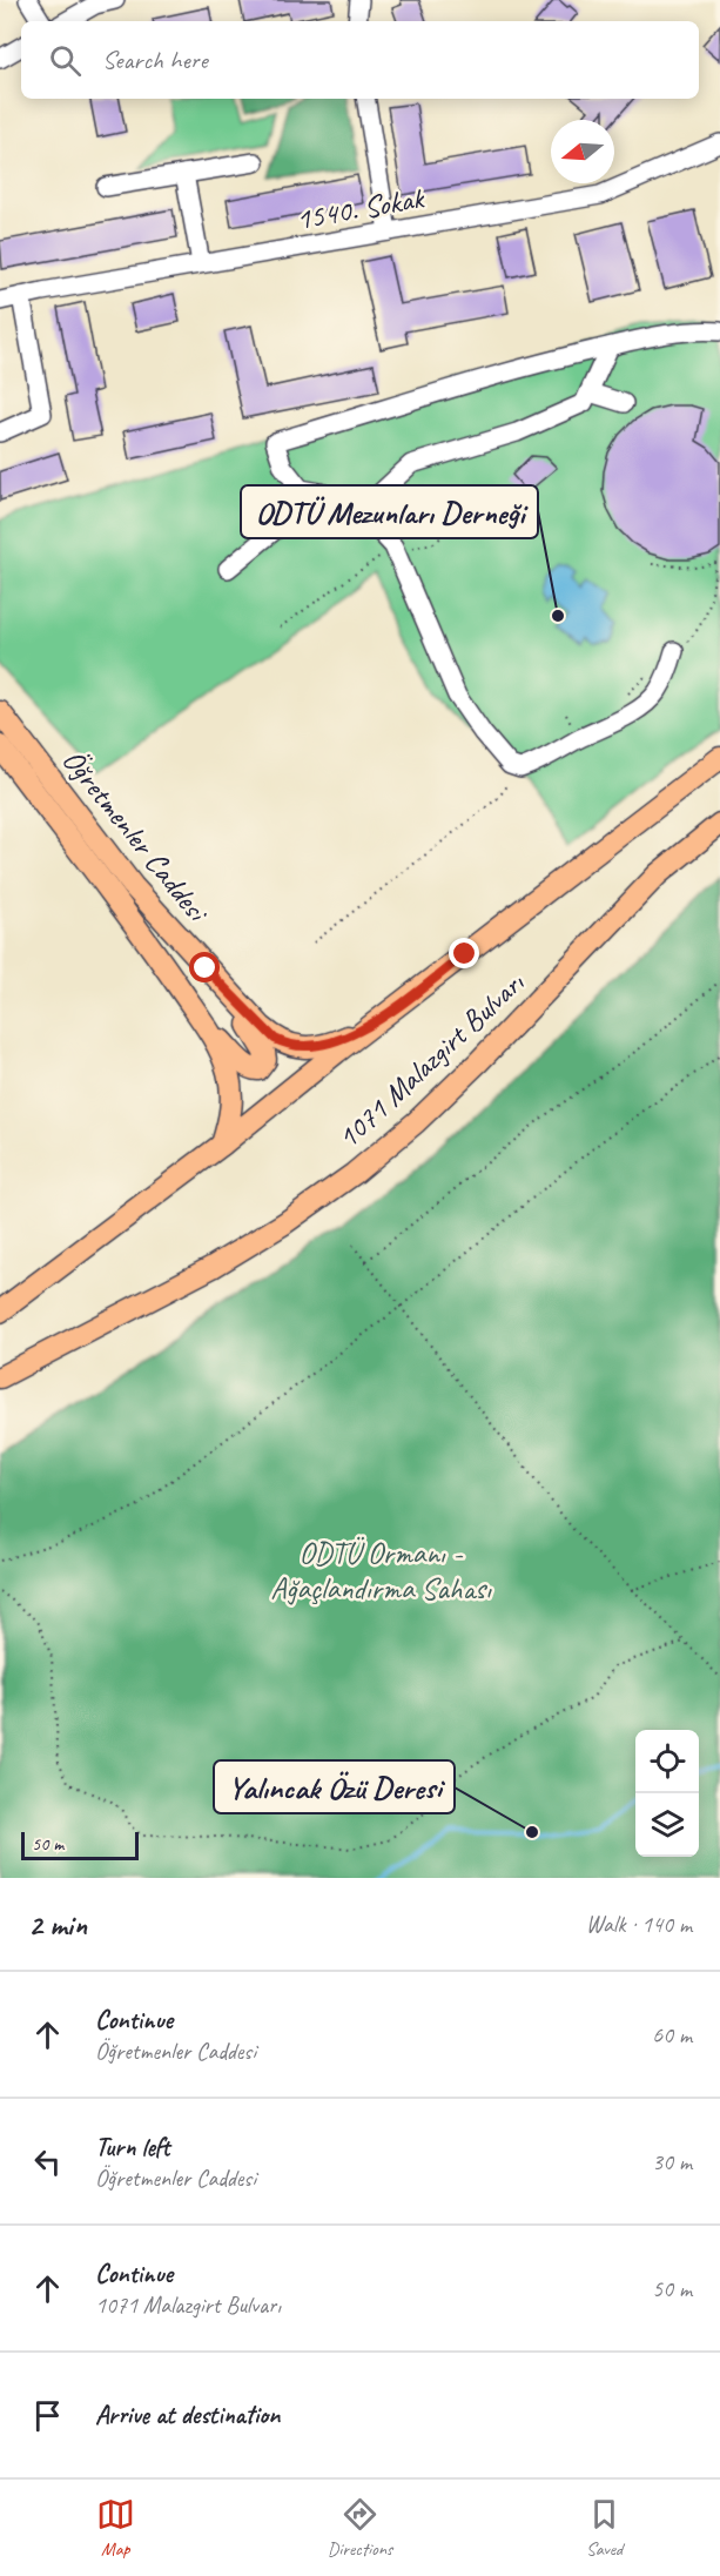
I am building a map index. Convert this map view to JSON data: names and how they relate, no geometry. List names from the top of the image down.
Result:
{
  "streets": {
    "main road": ["Öğretmenler Caddesi", "1071 Malazgirt Bulvarı"],
    "street": ["1540. Sokak"]
  },
  "crossings": [
    ["Öğretmenler Caddesi", "1071 Malazgirt Bulvarı"]
  ],
  "parks": ["ODTÜ Ormanı - Ağaçlandırma Sahası"],
  "places": ["ODTÜ Mezunları Derneği", "Yalıncak Özü Deresi"],
  "scale_bar": "50 m",
  "north": "left",
  "page": {
    "search": "Search here",
    "scale": "50 m",
    "heading": ["2 min", "Walk · 140 m"],
    "list": [
      ["Continue", "Öğretmenler Caddesi", "60 m"],
      ["Turn left", "Öğretmenler Caddesi", "30 m"],
      ["Continue", "1071 Malazgirt Bulvarı", "50 m"],
      "Arrive at destination"
    ],
    "nav": ["Map", "Directions", "Saved"]
  }
}
